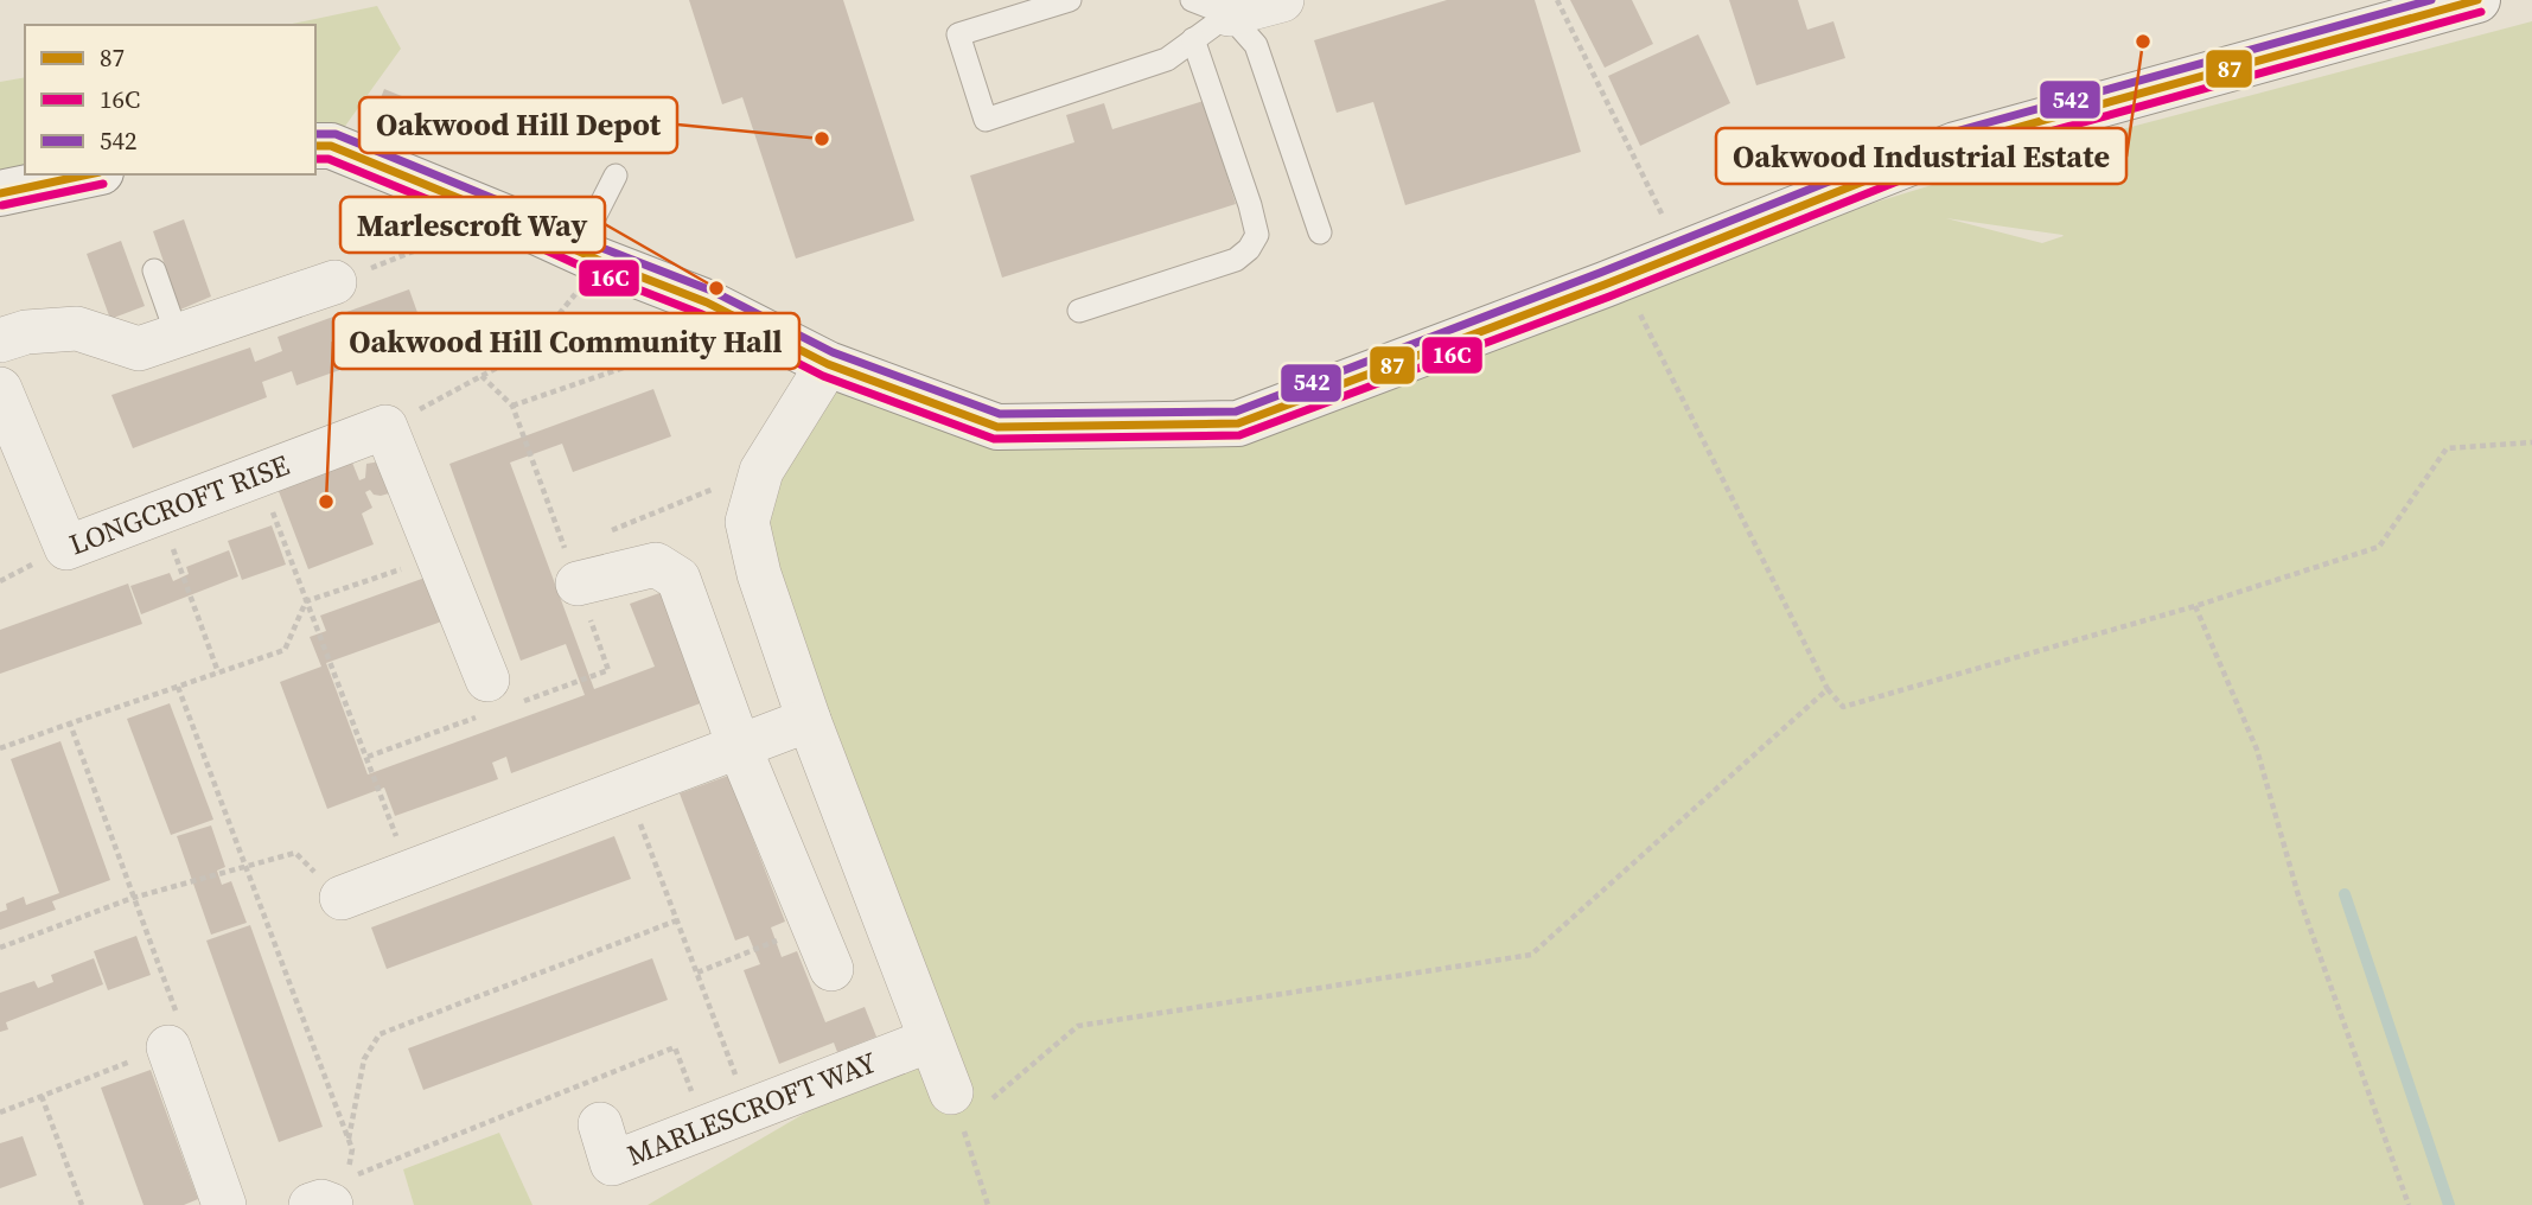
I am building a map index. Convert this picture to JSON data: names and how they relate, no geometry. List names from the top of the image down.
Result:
{
  "streets": {
    "street": ["LONGCROFT RISE", "MARLESCROFT WAY"]
  },
  "places": [
    "Oakwood Industrial Estate",
    "Oakwood Hill Depot",
    "Marlescroft Way",
    "Oakwood Hill Community Hall"
  ],
  "lines": ["transit line 87", "transit line 542", "transit line 16C"],
  "legend": ["87", "16C", "542"]
}
